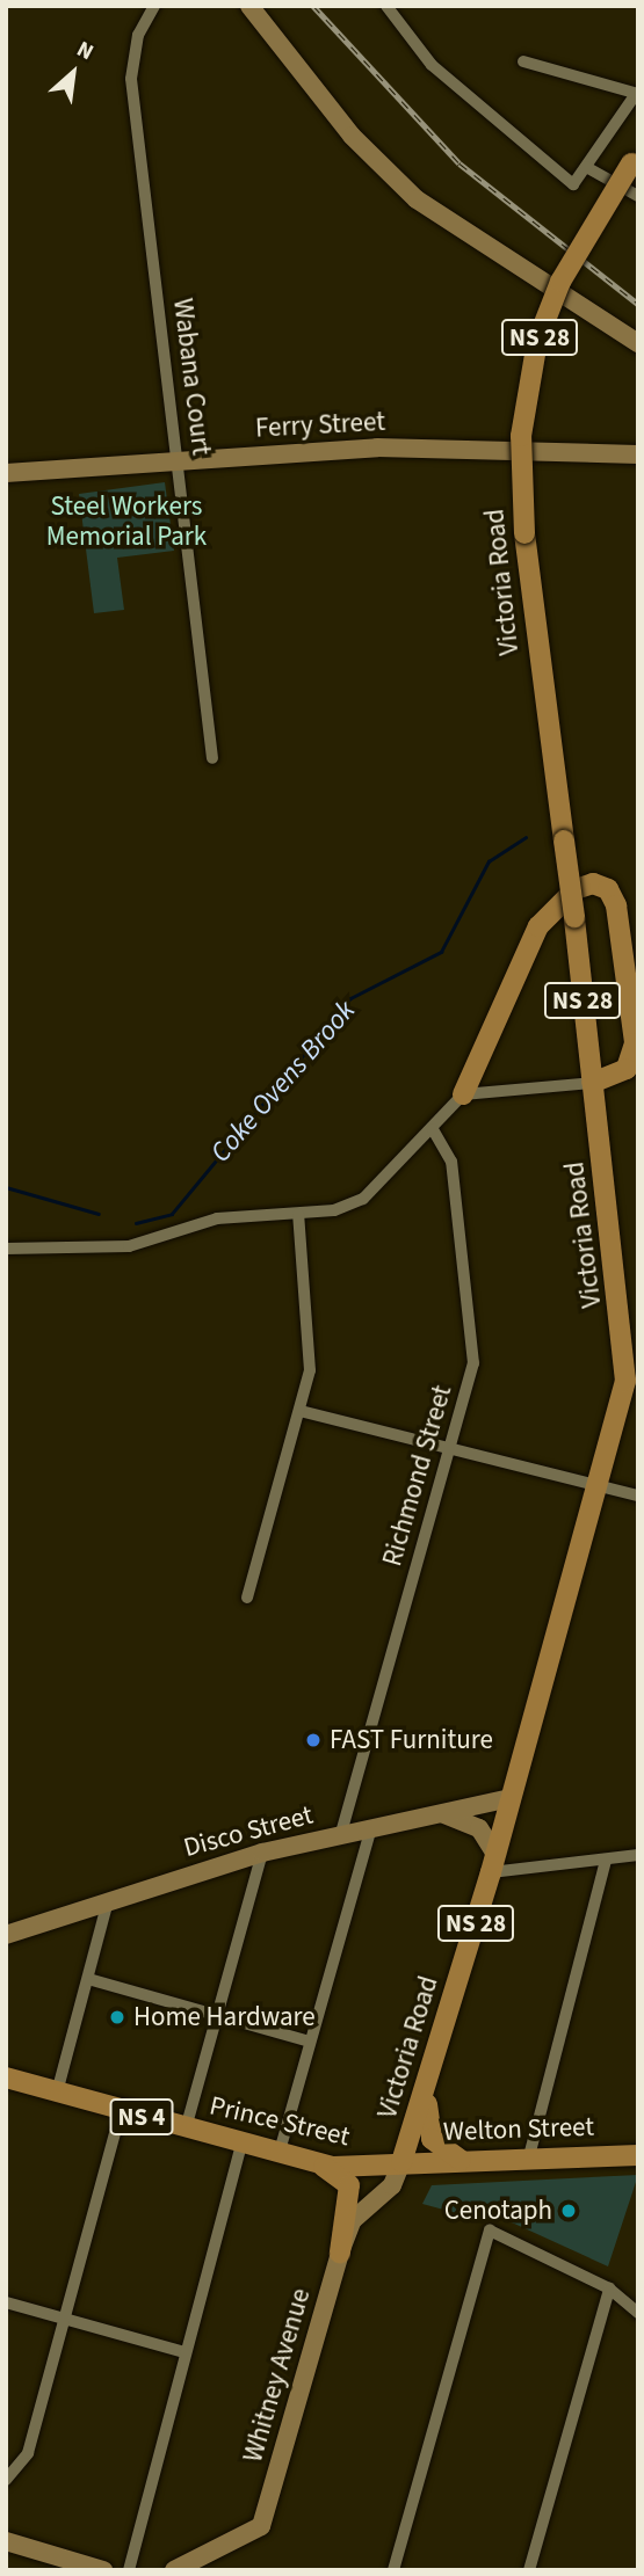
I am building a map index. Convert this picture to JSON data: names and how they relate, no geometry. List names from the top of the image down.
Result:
{
  "streets": {
    "main road": [
      "NS 28",
      "Victoria Road",
      "NS 4",
      "Prince Street",
      "Welton Street"
    ],
    "street": [
      "Wabana Court",
      "Ferry Street",
      "Richmond Street",
      "Disco Street",
      "Whitney Avenue"
    ]
  },
  "crossings": [
    ["Wabana Court", "Ferry Street"],
    ["Victoria Road", "Disco Street"],
    ["Victoria Road", "Prince Street"],
    ["Victoria Road", "Welton Street"],
    ["Victoria Road", "Whitney Avenue"],
    ["Richmond Street", "Disco Street"],
    ["Prince Street", "Welton Street"],
    ["Prince Street", "Whitney Avenue"],
    ["Welton Street", "Whitney Avenue"]
  ],
  "water": ["Coke Ovens Brook"],
  "parks": ["Steel Workers Memorial Park"],
  "places": ["FAST Furniture", "Home Hardware", "Cenotaph"],
  "north": "top right"
}
